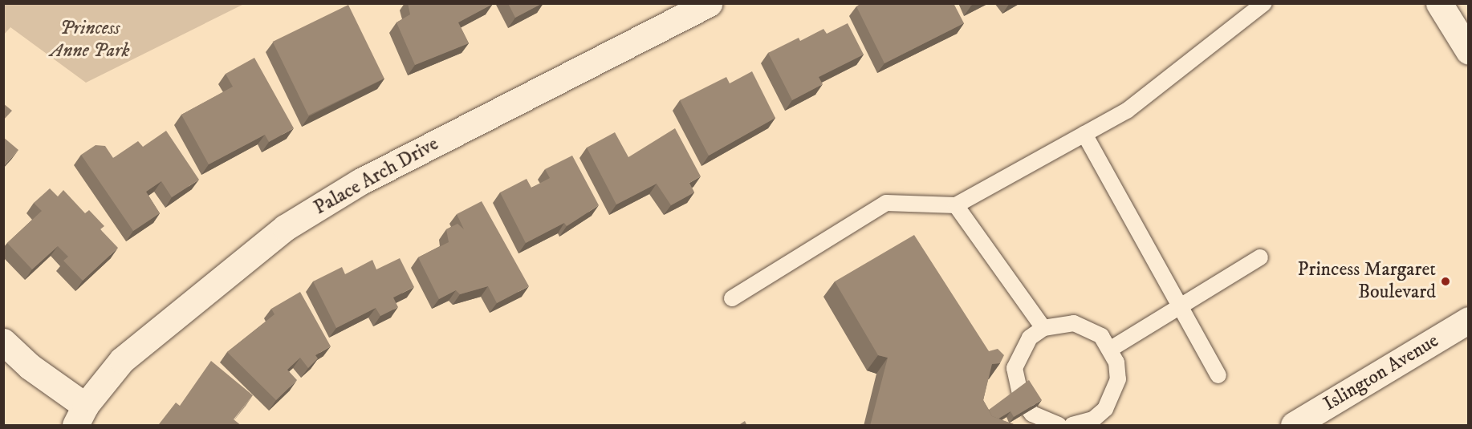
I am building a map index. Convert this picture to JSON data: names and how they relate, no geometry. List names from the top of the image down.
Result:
{
  "streets": {
    "street": ["Palace Arch Drive", "Islington Avenue"]
  },
  "parks": ["Princess Anne Park"],
  "places": ["Princess Margaret Boulevard"]
}
